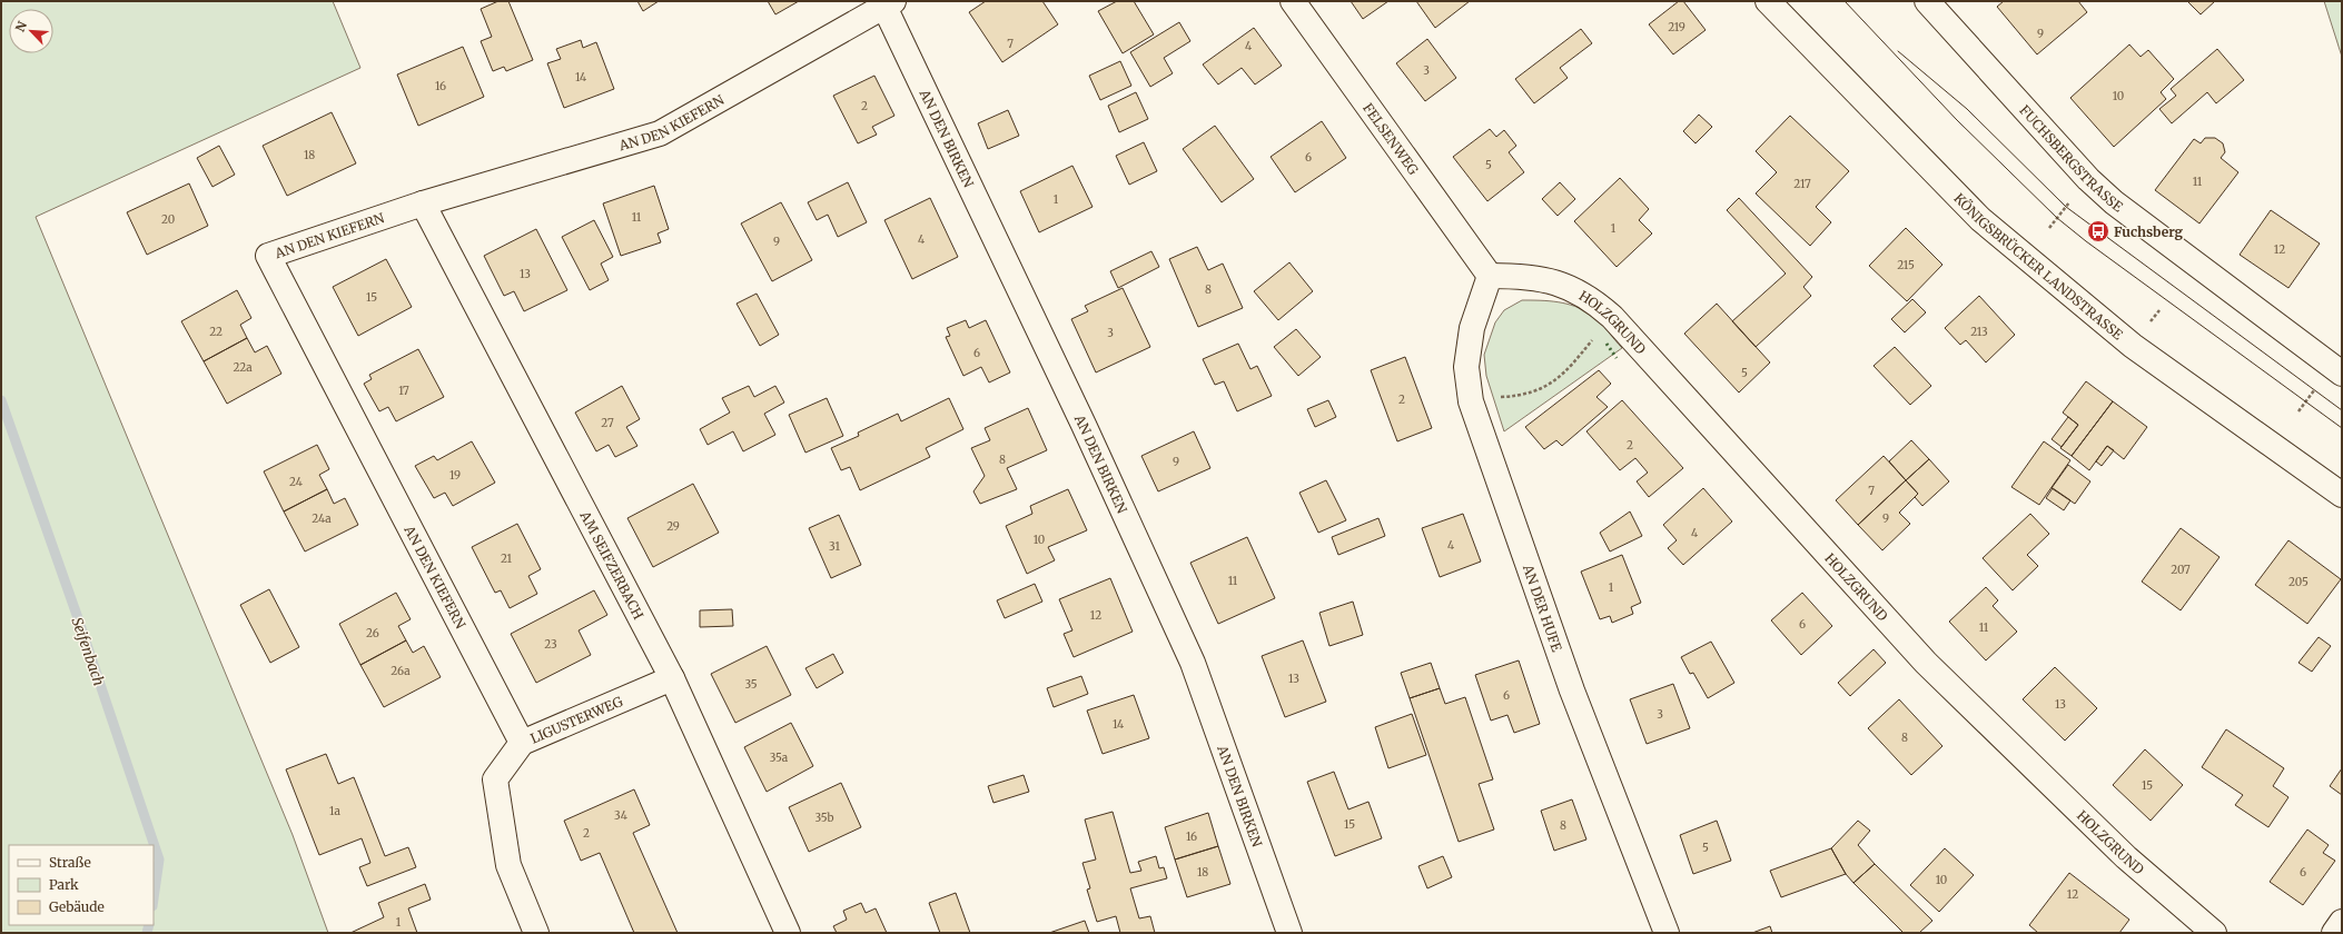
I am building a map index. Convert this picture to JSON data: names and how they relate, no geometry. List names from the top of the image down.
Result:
{
  "streets": {
    "street": [
      "AN DEN KIEFERN",
      "AN DEN BIRKEN",
      "FELSENWEG",
      "FUCHSBERGSTRASSE",
      "KÖNIGSBRÜCKER LANDSTRASSE",
      "HOLZGRUND",
      "AM SEIFZERBACH",
      "AN DER HUFE",
      "LIGUSTERWEG"
    ]
  },
  "crossings": [
    ["AN DEN KIEFERN", "AN DEN BIRKEN"],
    ["AN DEN KIEFERN", "AM SEIFZERBACH"],
    ["AN DEN KIEFERN", "LIGUSTERWEG"],
    ["FELSENWEG", "HOLZGRUND"],
    ["FELSENWEG", "AN DER HUFE"],
    ["HOLZGRUND", "AN DER HUFE"],
    ["AM SEIFZERBACH", "LIGUSTERWEG"]
  ],
  "water": ["Seifenbach"],
  "places": {
    "bus stop": ["Fuchsberg"]
  },
  "house_numbers": [
    "219",
    "9",
    "7",
    "4",
    "3",
    "14",
    "16",
    "10",
    "2",
    "18",
    "6",
    "5",
    "11",
    "217",
    "1",
    "11",
    "20",
    "1",
    "4",
    "9",
    "12",
    "215",
    "13",
    "8",
    "15",
    "22",
    "213",
    "3",
    "6",
    "22a",
    "5",
    "17",
    "2",
    "27",
    "2",
    "8",
    "9",
    "19",
    "24",
    "7",
    "24a",
    "9",
    "29",
    "4",
    "10",
    "4",
    "31",
    "21",
    "207",
    "11",
    "205",
    "1",
    "12",
    "6",
    "11",
    "26",
    "23",
    "26a",
    "13",
    "35",
    "6",
    "13",
    "3",
    "14",
    "8",
    "35a",
    "15",
    "1a",
    "34",
    "35b",
    "15",
    "8",
    "2",
    "16",
    "5",
    "18",
    "6",
    "10",
    "12",
    "1"
  ],
  "legend": ["Straße", "Park", "Gebäude"],
  "north": "top left"
}
